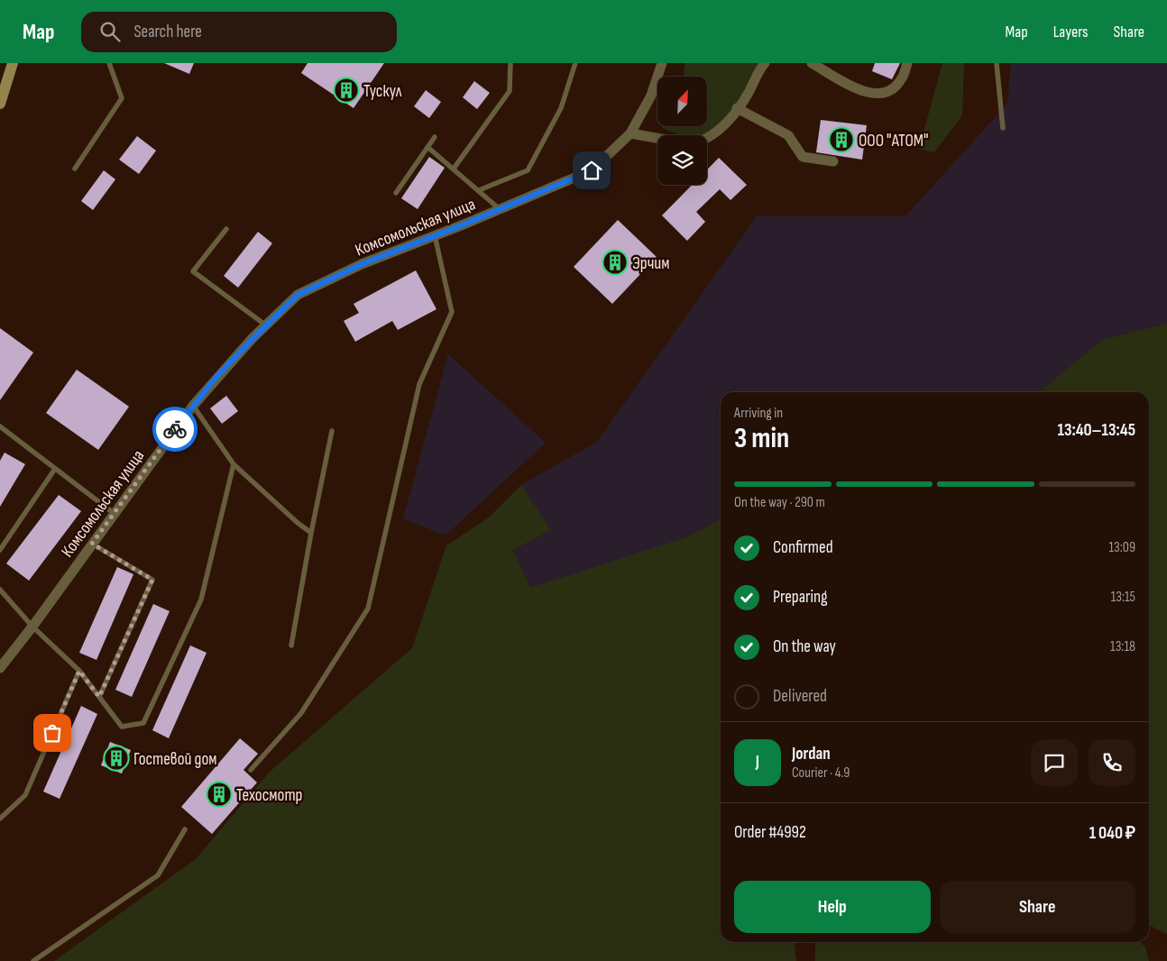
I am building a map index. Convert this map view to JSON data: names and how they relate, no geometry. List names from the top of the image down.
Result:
{
  "streets": {
    "street": ["Комсомольская улица"]
  },
  "places": {
    "building": [
      "Тускул",
      "ООО \"АТОМ\"",
      "Эрчим",
      "Гостевой дом",
      "Техосмотр"
    ]
  },
  "north": "top right",
  "page": {
    "header": "Map",
    "search": "Search here",
    "nav": ["Map", "Layers", "Share"],
    "heading": ["3 min", "Arriving in", "13:40–13:45"],
    "panel": [
      "Jordan",
      "Courier · 4.9",
      "Order #4992",
      "1 040 ₽"
    ],
    "bar": "On the way · 290 m",
    "list": [
      ["Confirmed", "13:09"],
      ["Preparing", "13:15"],
      ["On the way", "13:18"],
      "Delivered"
    ],
    "round": "J",
    "buttons": ["Help", "Share"]
  }
}
